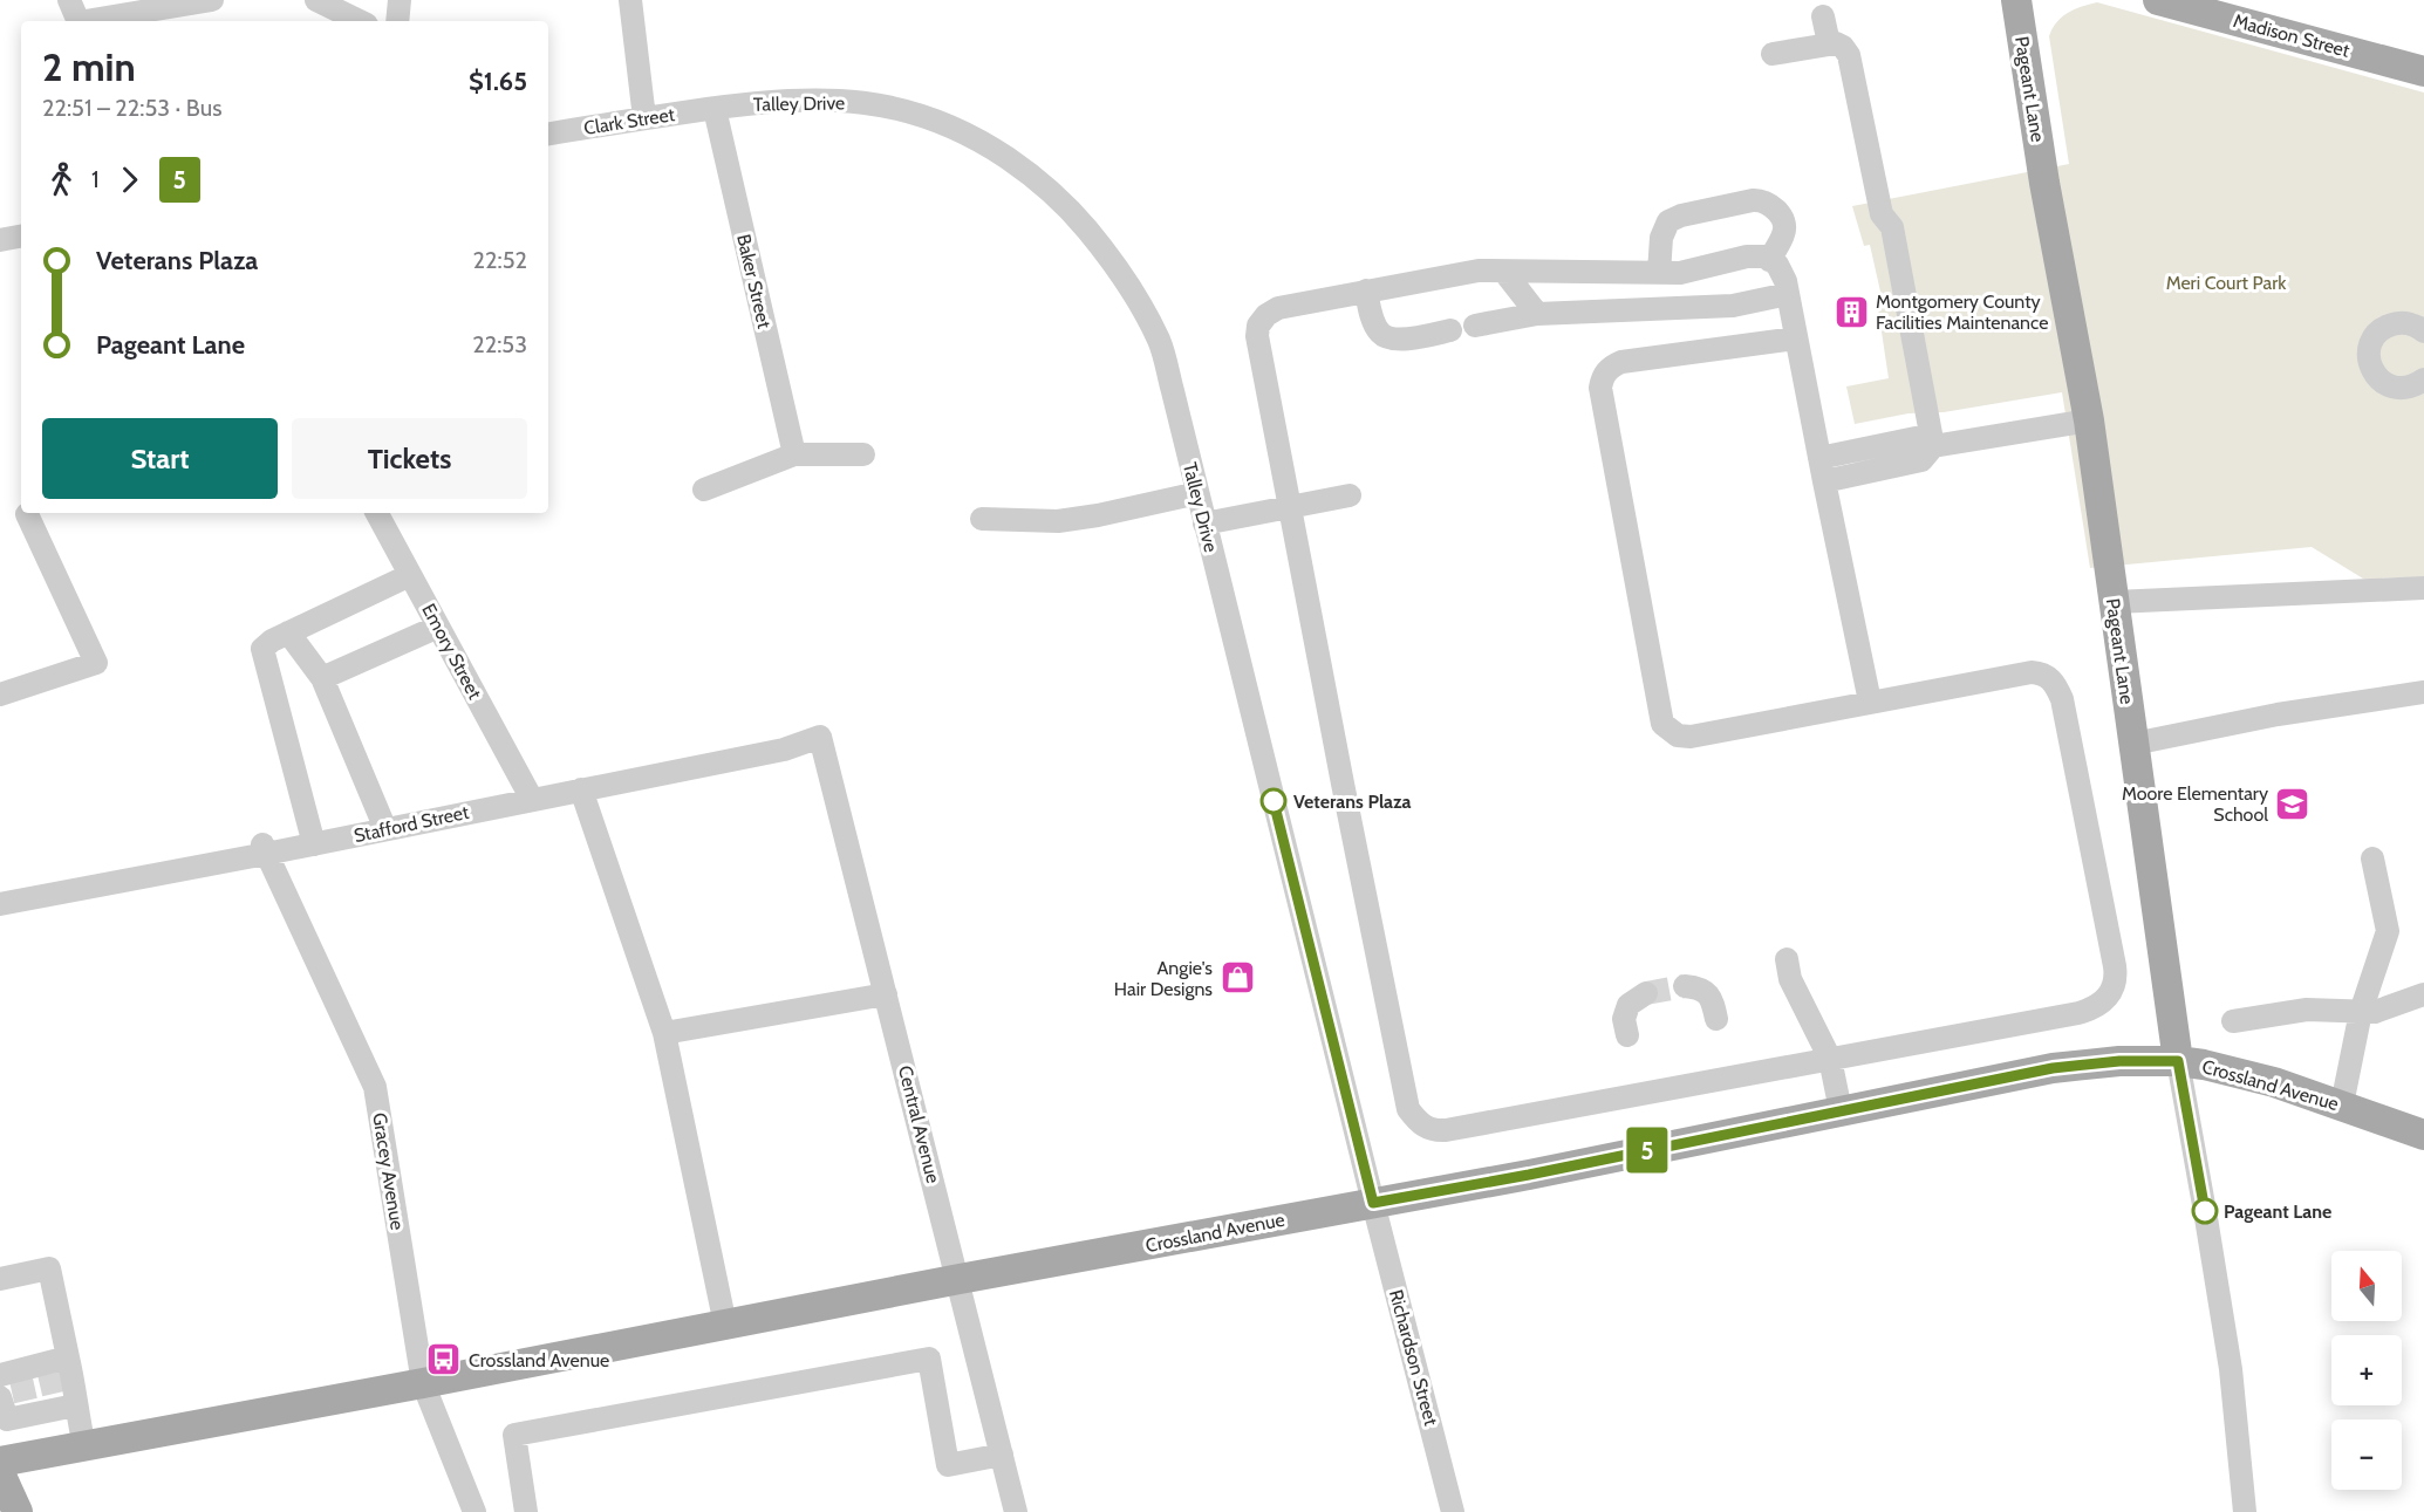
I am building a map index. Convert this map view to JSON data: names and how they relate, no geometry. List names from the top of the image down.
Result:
{
  "streets": {
    "main road": ["Madison Street", "Pageant Lane", "Crossland Avenue"],
    "street": [
      "Talley Drive",
      "Clark Street",
      "Baker Street",
      "Emory Street",
      "Stafford Street",
      "Central Avenue",
      "Gracey Avenue",
      "Richardson Street"
    ]
  },
  "crossings": [
    ["Pageant Lane", "Crossland Avenue"],
    ["Talley Drive", "Clark Street"],
    ["Talley Drive", "Baker Street"],
    ["Talley Drive", "Crossland Avenue"],
    ["Talley Drive", "Richardson Street"],
    ["Clark Street", "Baker Street"],
    ["Stafford Street", "Central Avenue"],
    ["Stafford Street", "Gracey Avenue"],
    ["Crossland Avenue", "Central Avenue"],
    ["Crossland Avenue", "Gracey Avenue"],
    ["Crossland Avenue", "Richardson Street"]
  ],
  "parks": ["Meri Court Park"],
  "places": {
    "building": ["Montgomery County Facilities Maintenance"],
    "other": ["Veterans Plaza", "Pageant Lane"],
    "school or university": ["Moore Elementary School"],
    "shop": ["Angie's Hair Designs"],
    "bus stop": ["Crossland Avenue"]
  },
  "lines": ["bus line 5"],
  "north": "top",
  "page": {
    "on_map": "5",
    "heading": ["2 min", "22:51 – 22:53 · Bus", "$1.65"],
    "legs": ["1", "5"],
    "list": [
      {
        "name": "Veterans Plaza",
        "value": "22:52"
      },
      {
        "name": "Pageant Lane",
        "value": "22:53"
      }
    ],
    "buttons": ["Start", "Tickets"],
    "map_buttons": ["+", "−"]
  }
}
